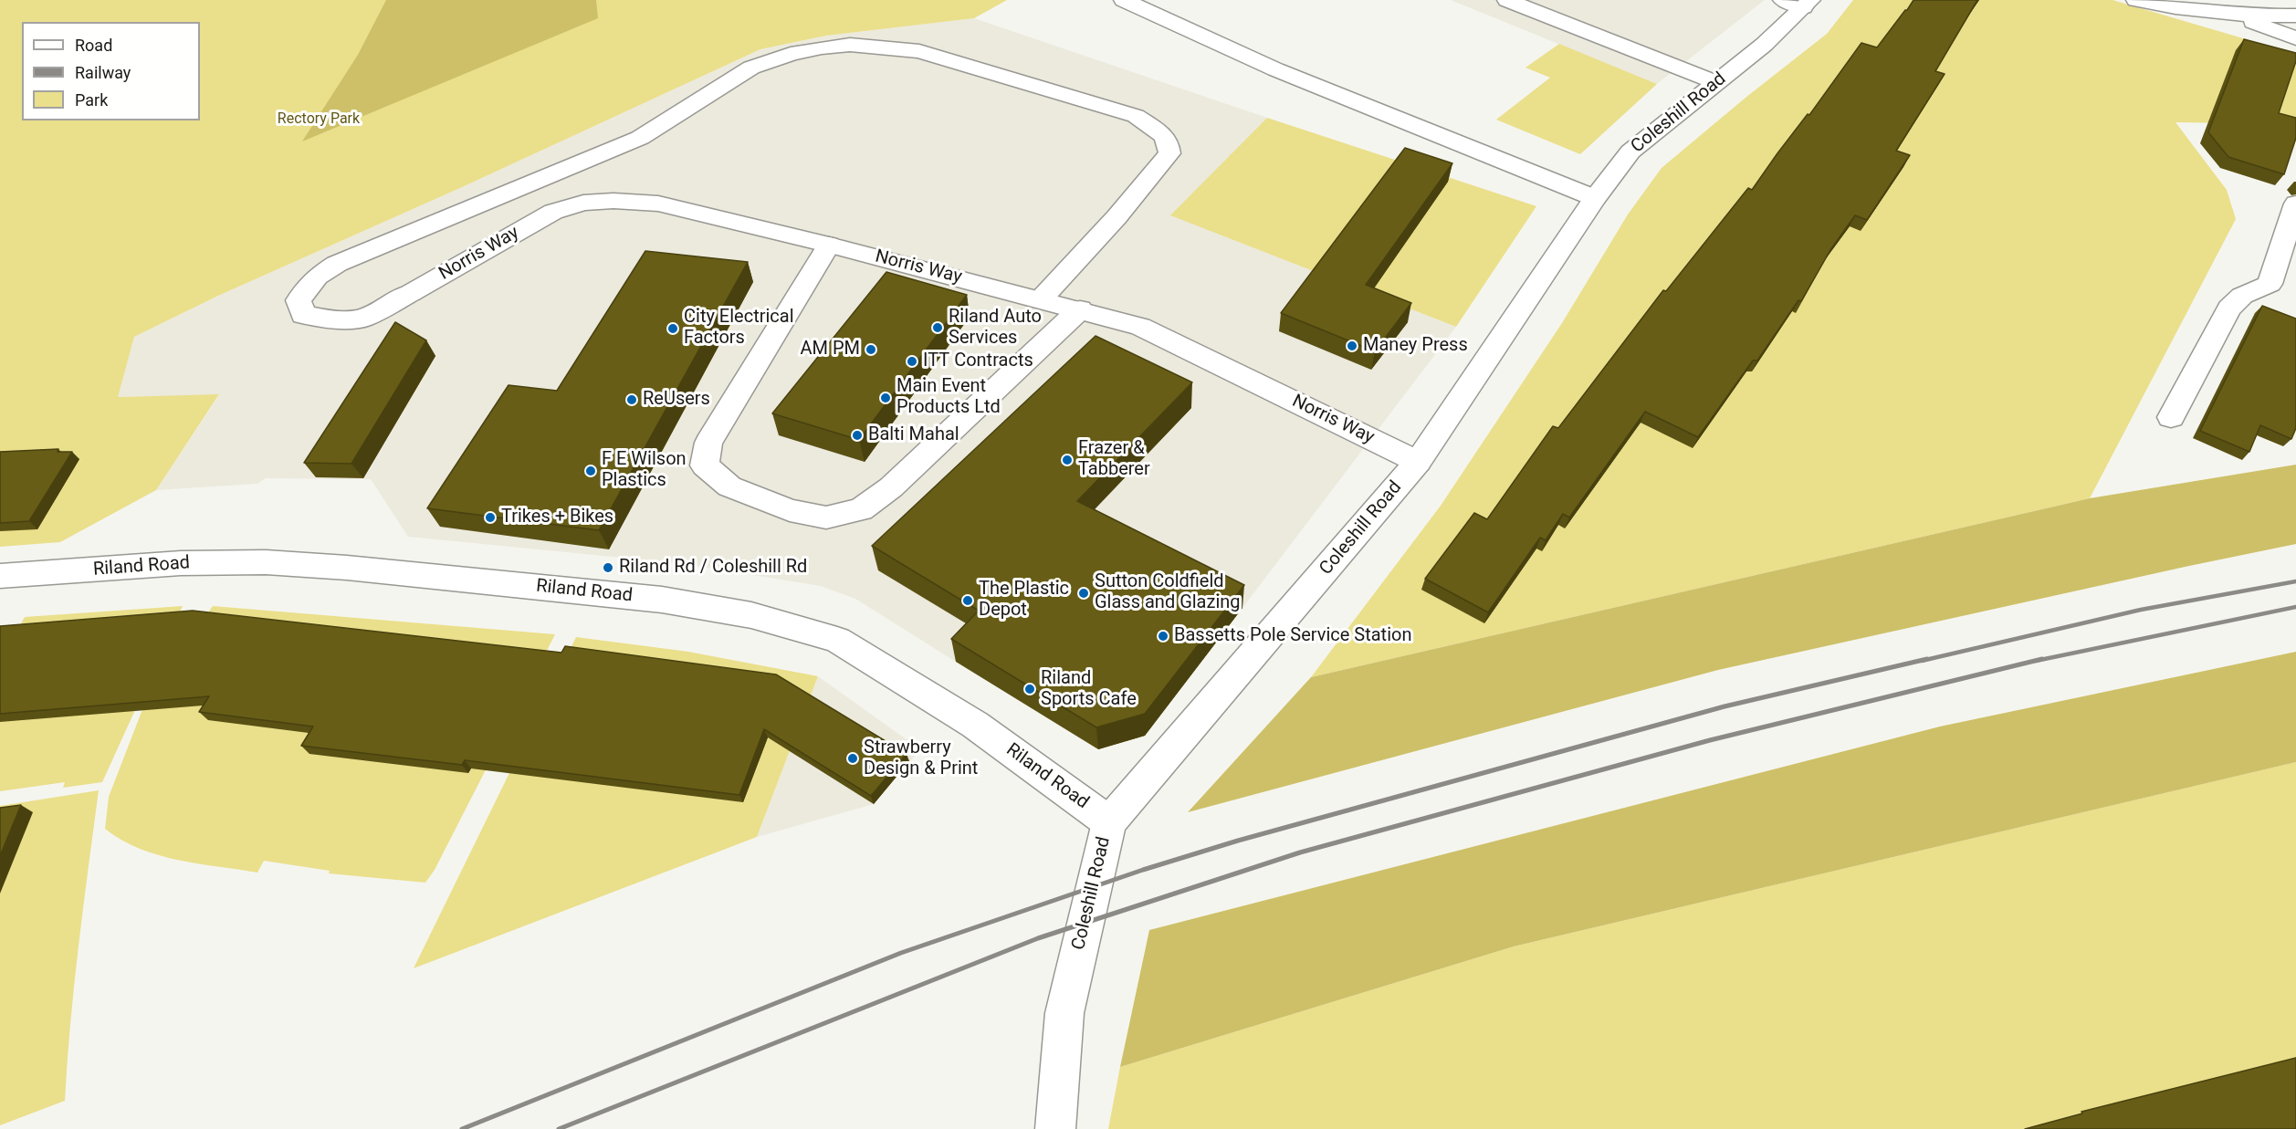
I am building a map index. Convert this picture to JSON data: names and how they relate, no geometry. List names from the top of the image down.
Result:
{
  "streets": {
    "street": ["Coleshill Road", "Norris Way", "Riland Road"]
  },
  "crossings": [
    ["Coleshill Road", "Norris Way"],
    ["Coleshill Road", "Riland Road"]
  ],
  "parks": ["Rectory Park"],
  "places": [
    "Riland Auto Services",
    "City Electrical Factors",
    "Maney Press",
    "AM PM",
    "ITT Contracts",
    "Main Event Products Ltd",
    "ReUsers",
    "Balti Mahal",
    "Frazer & Tabberer",
    "F E Wilson Plastics",
    "Trikes + Bikes",
    "Riland Rd / Coleshill Rd",
    "Sutton Coldfield Glass and Glazing",
    "The Plastic Depot",
    "Bassetts Pole Service Station",
    "Riland Sports Cafe",
    "Strawberry Design & Print"
  ],
  "legend": ["Road", "Railway", "Park"]
}
